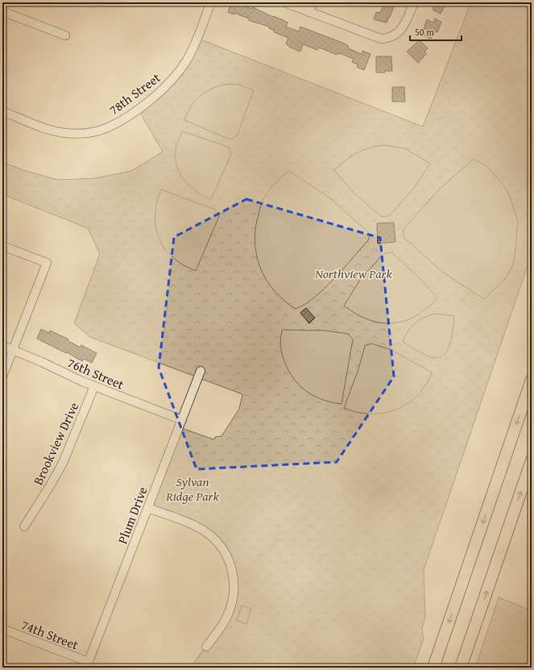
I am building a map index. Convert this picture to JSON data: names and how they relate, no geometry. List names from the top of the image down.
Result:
{
  "streets": {
    "street": [
      "78th Street",
      "76th Street",
      "Brookview Drive",
      "Plum Drive",
      "74th Street"
    ]
  },
  "crossings": [
    ["76th Street", "Brookview Drive"],
    ["76th Street", "Plum Drive"],
    ["Plum Drive", "74th Street"]
  ],
  "parks": ["Northview Park", "Sylvan Ridge Park"],
  "scale_bar": "50 m"
}
